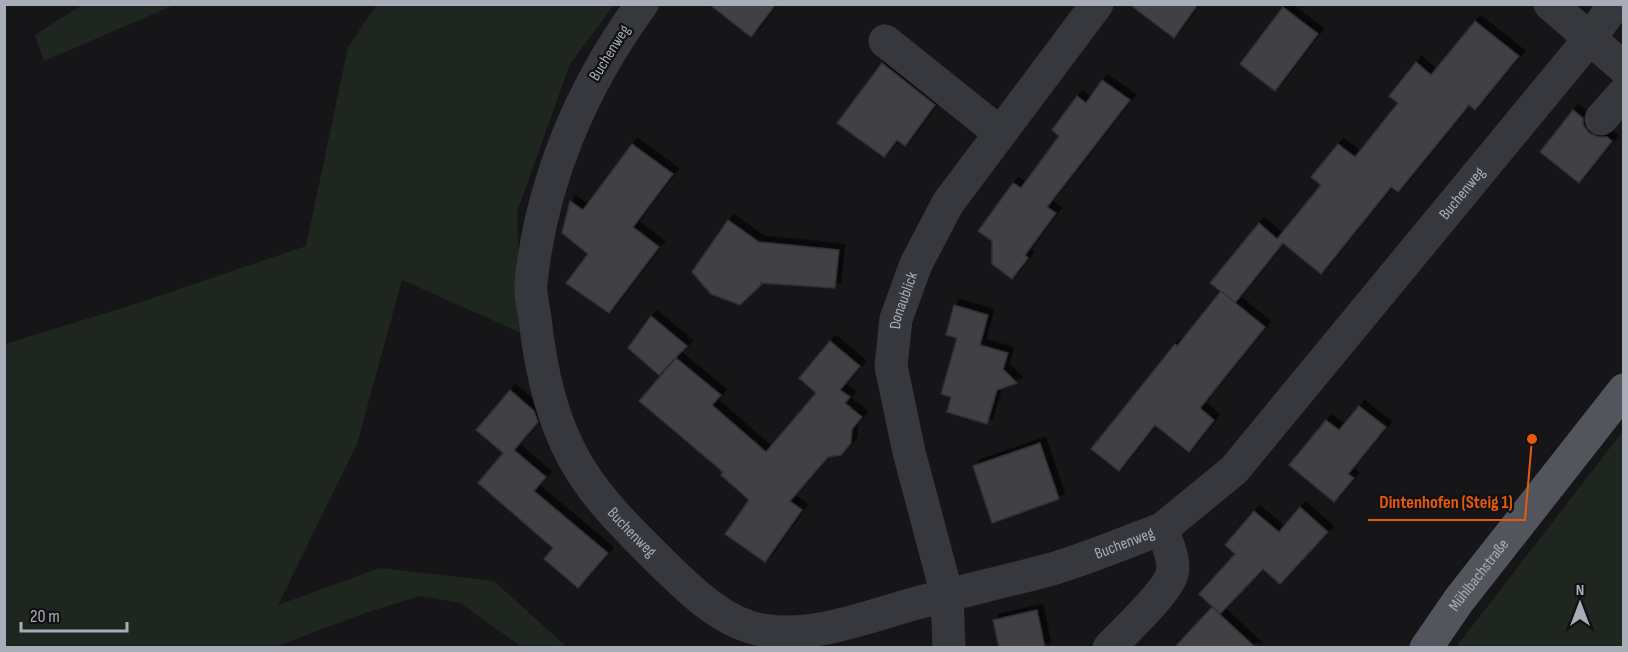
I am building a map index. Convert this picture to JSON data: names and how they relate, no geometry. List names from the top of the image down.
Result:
{
  "streets": {
    "main road": ["Mühlbachstraße"],
    "street": ["Buchenweg", "Donaublick"]
  },
  "crossings": [
    ["Buchenweg", "Donaublick"]
  ],
  "places": ["Dintenhofen (Steig 1)"],
  "scale_bar": "20 m",
  "north": "top"
}
